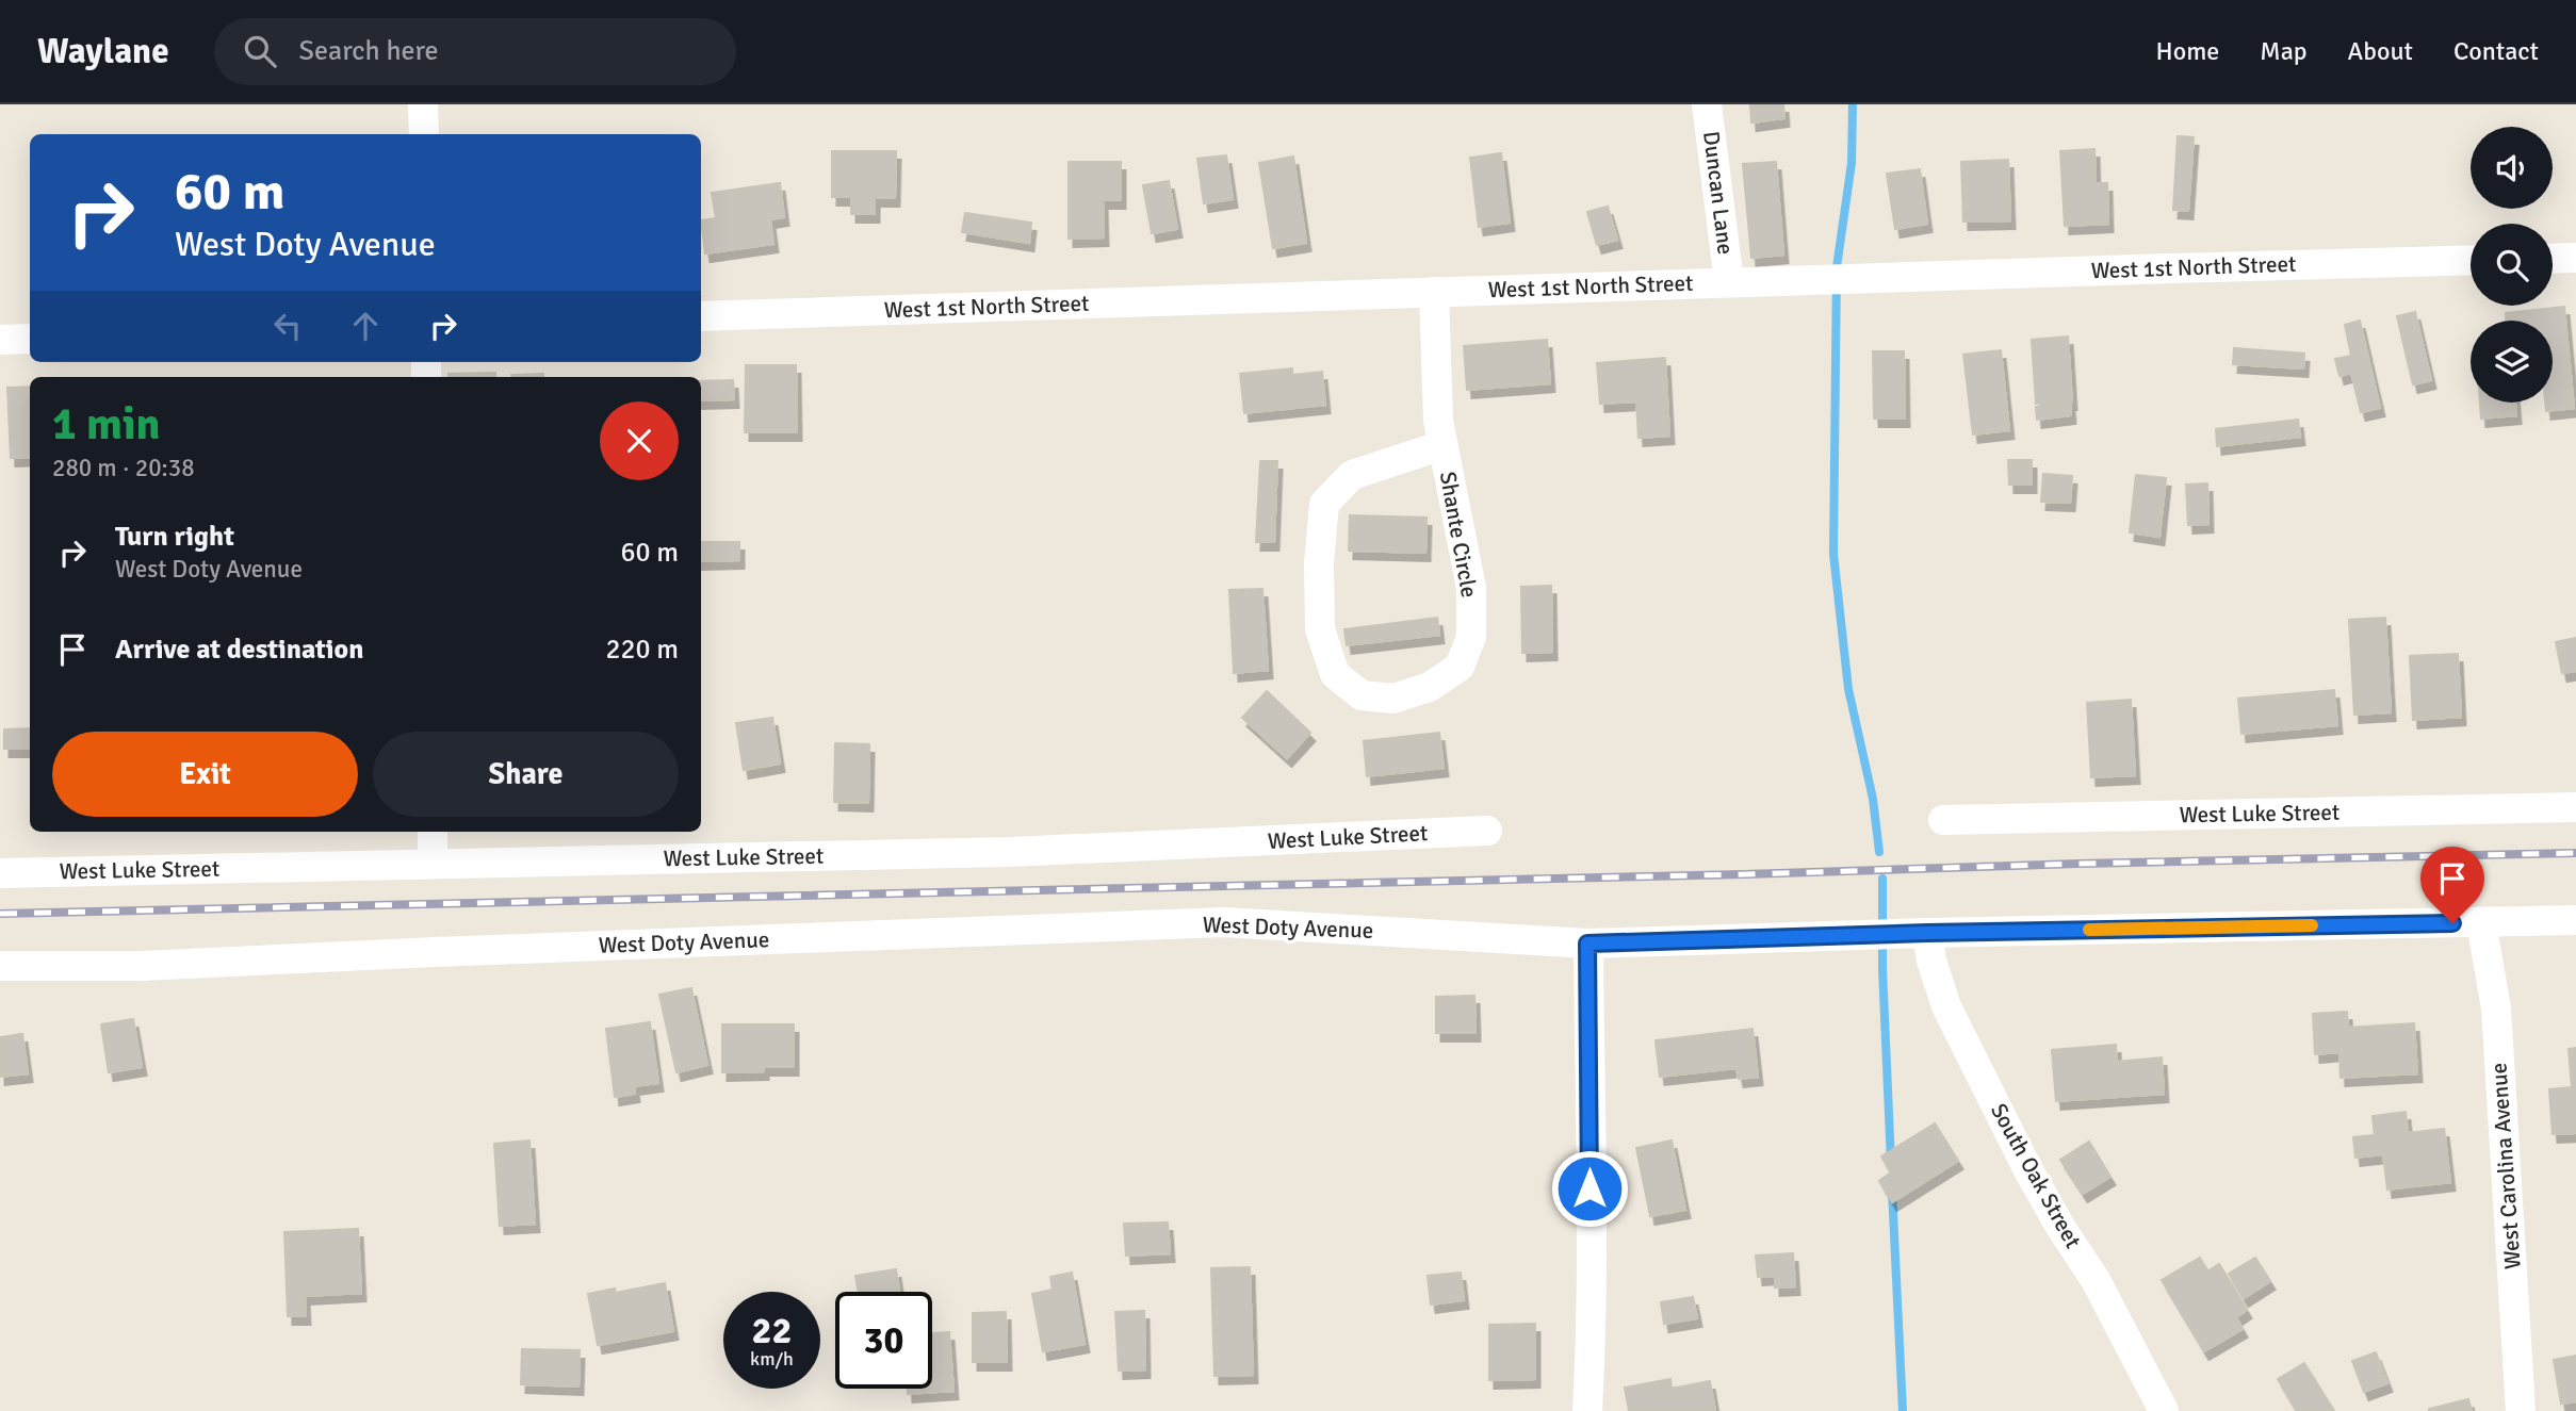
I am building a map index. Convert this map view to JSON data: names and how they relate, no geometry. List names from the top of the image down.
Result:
{
  "streets": {
    "street": [
      "Duncan Lane",
      "West 1st North Street",
      "Shante Circle",
      "West Luke Street",
      "West Doty Avenue",
      "West Carolina Avenue",
      "South Oak Street"
    ]
  },
  "crossings": [
    ["Duncan Lane", "West 1st North Street"],
    ["West 1st North Street", "Shante Circle"],
    ["West Doty Avenue", "West Carolina Avenue"],
    ["West Doty Avenue", "South Oak Street"]
  ],
  "page": {
    "header": "Waylane",
    "search": "Search here",
    "nav": [
      "Home",
      "Map",
      "About",
      "Contact"
    ],
    "turn": ["60 m", "West Doty Avenue"],
    "heading": ["1 min", "280 m · 20:38"],
    "list": [
      {
        "name": "Turn right",
        "note": "West Doty Avenue",
        "value": "60 m"
      },
      {
        "name": "Arrive at destination",
        "value": "220 m"
      }
    ],
    "buttons": ["Exit", "Share"],
    "speed": "22 km/h",
    "limit": "30"
  }
}
